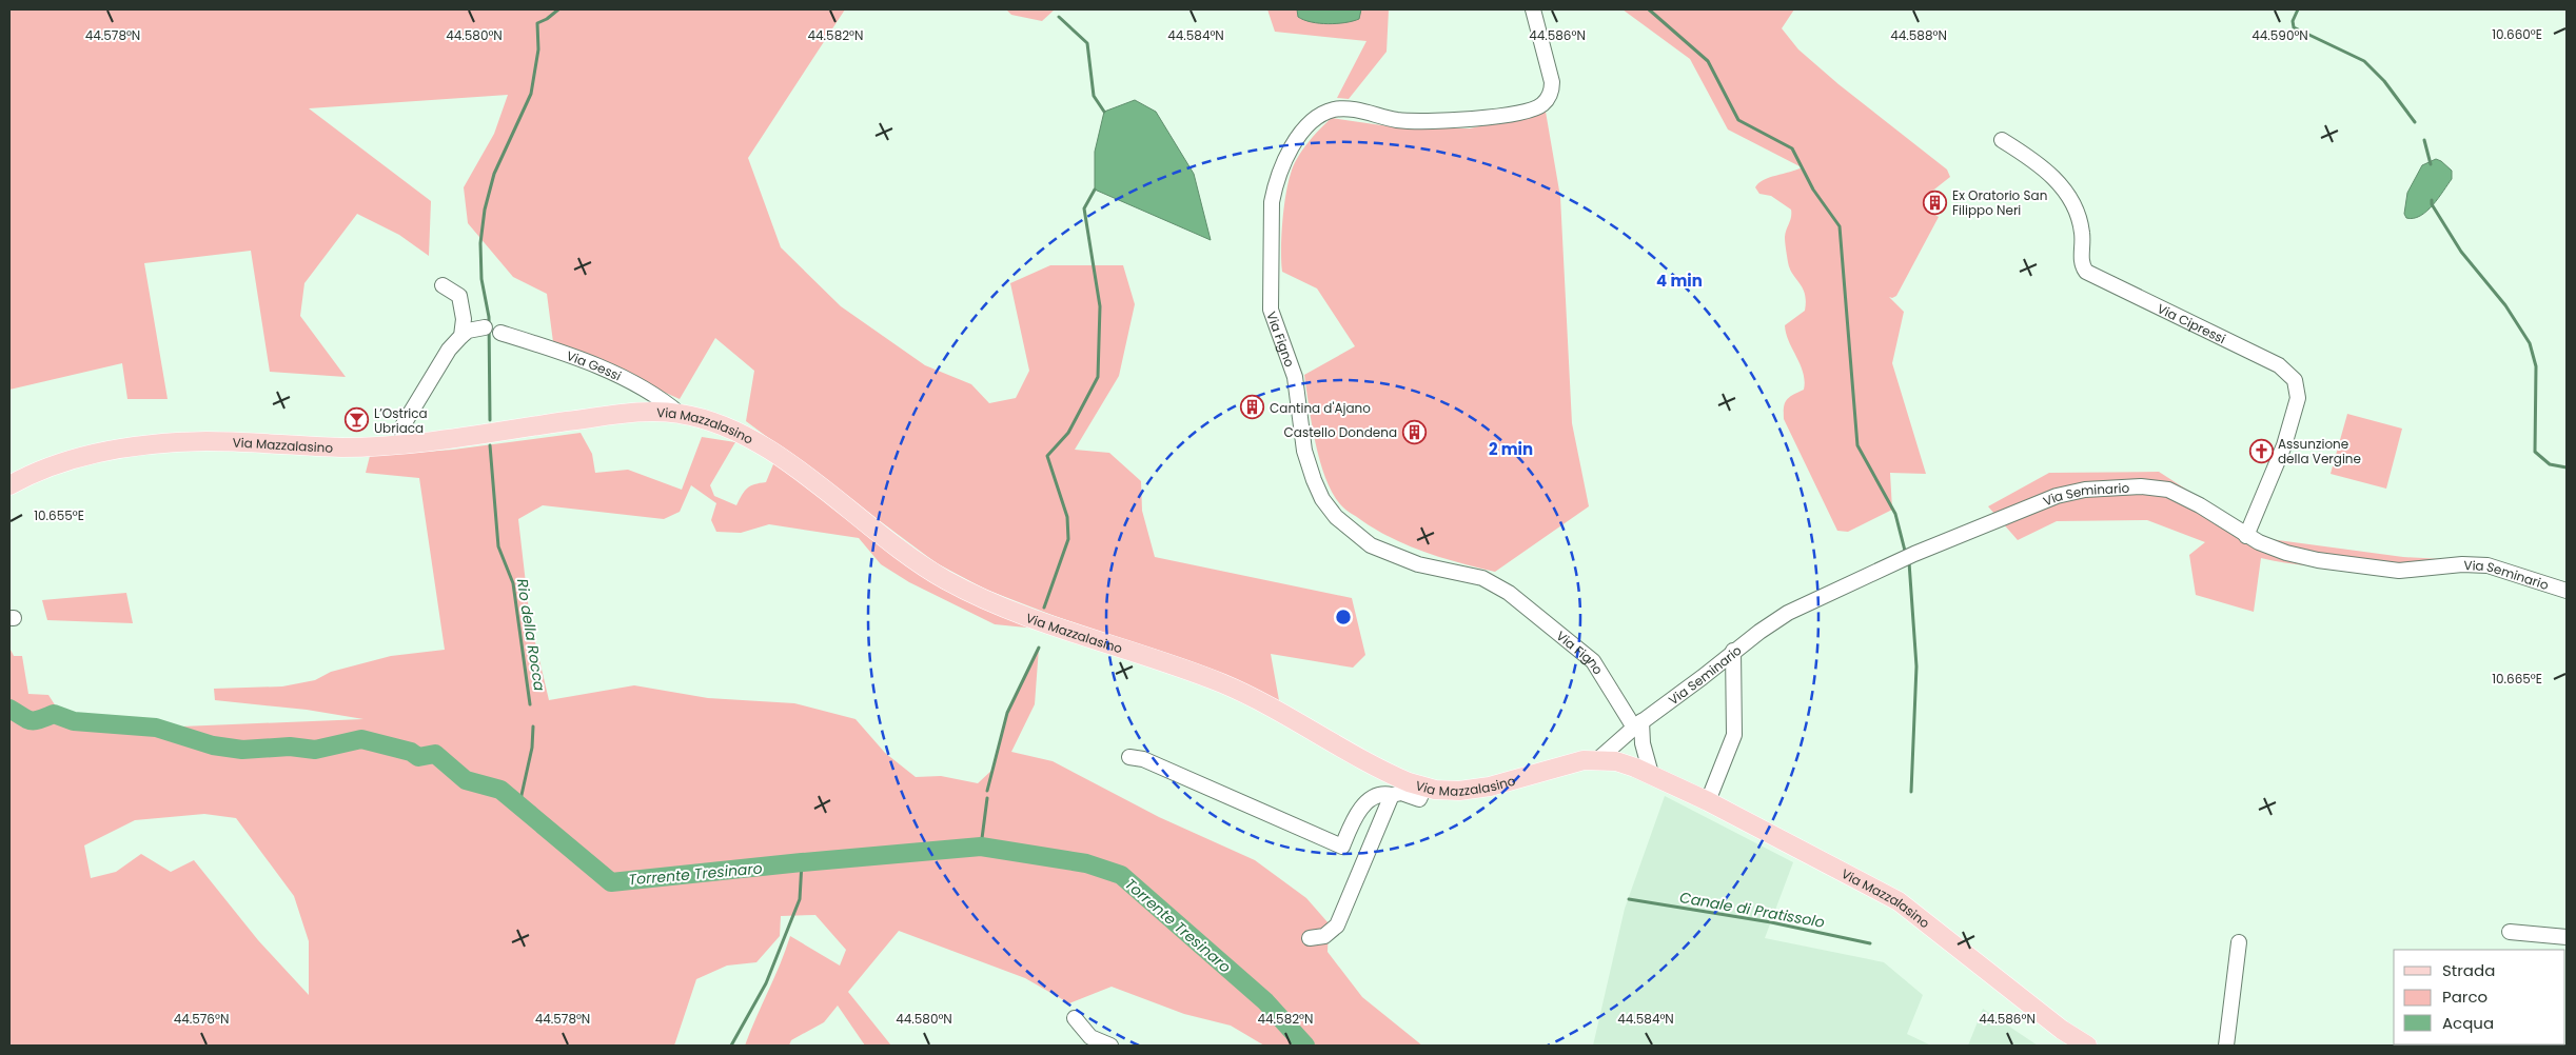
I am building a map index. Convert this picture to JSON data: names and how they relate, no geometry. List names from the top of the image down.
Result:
{
  "streets": {
    "main road": ["Via Mazzalasino"],
    "street": [
      "Via Cipressi",
      "Via Figno",
      "Via Gessi",
      "Via Seminario"
    ]
  },
  "crossings": [
    ["Via Cipressi", "Via Seminario"],
    ["Via Figno", "Via Seminario"],
    ["Via Gessi", "Via Mazzalasino"],
    ["Via Mazzalasino", "Via Seminario"]
  ],
  "water": ["Rio della Rocca", "Torrente Tresinaro", "Canale di Pratissolo"],
  "places": {
    "building": ["Ex Oratorio San Filippo Neri", "Cantina d'Ajano", "Castello Dondena"],
    "bar": ["L’Ostrica Ubriaca"],
    "church": ["Assunzione della Vergine"]
  },
  "legend": ["Strada", "Parco", "Acqua"],
  "coordinates": [
    "10.660°E",
    "44.578°N",
    "44.580°N",
    "44.582°N",
    "44.584°N",
    "44.586°N",
    "44.588°N",
    "44.590°N",
    "10.655°E",
    "10.665°E",
    "44.576°N"
  ],
  "rings": ["4 min", "2 min"]
}
